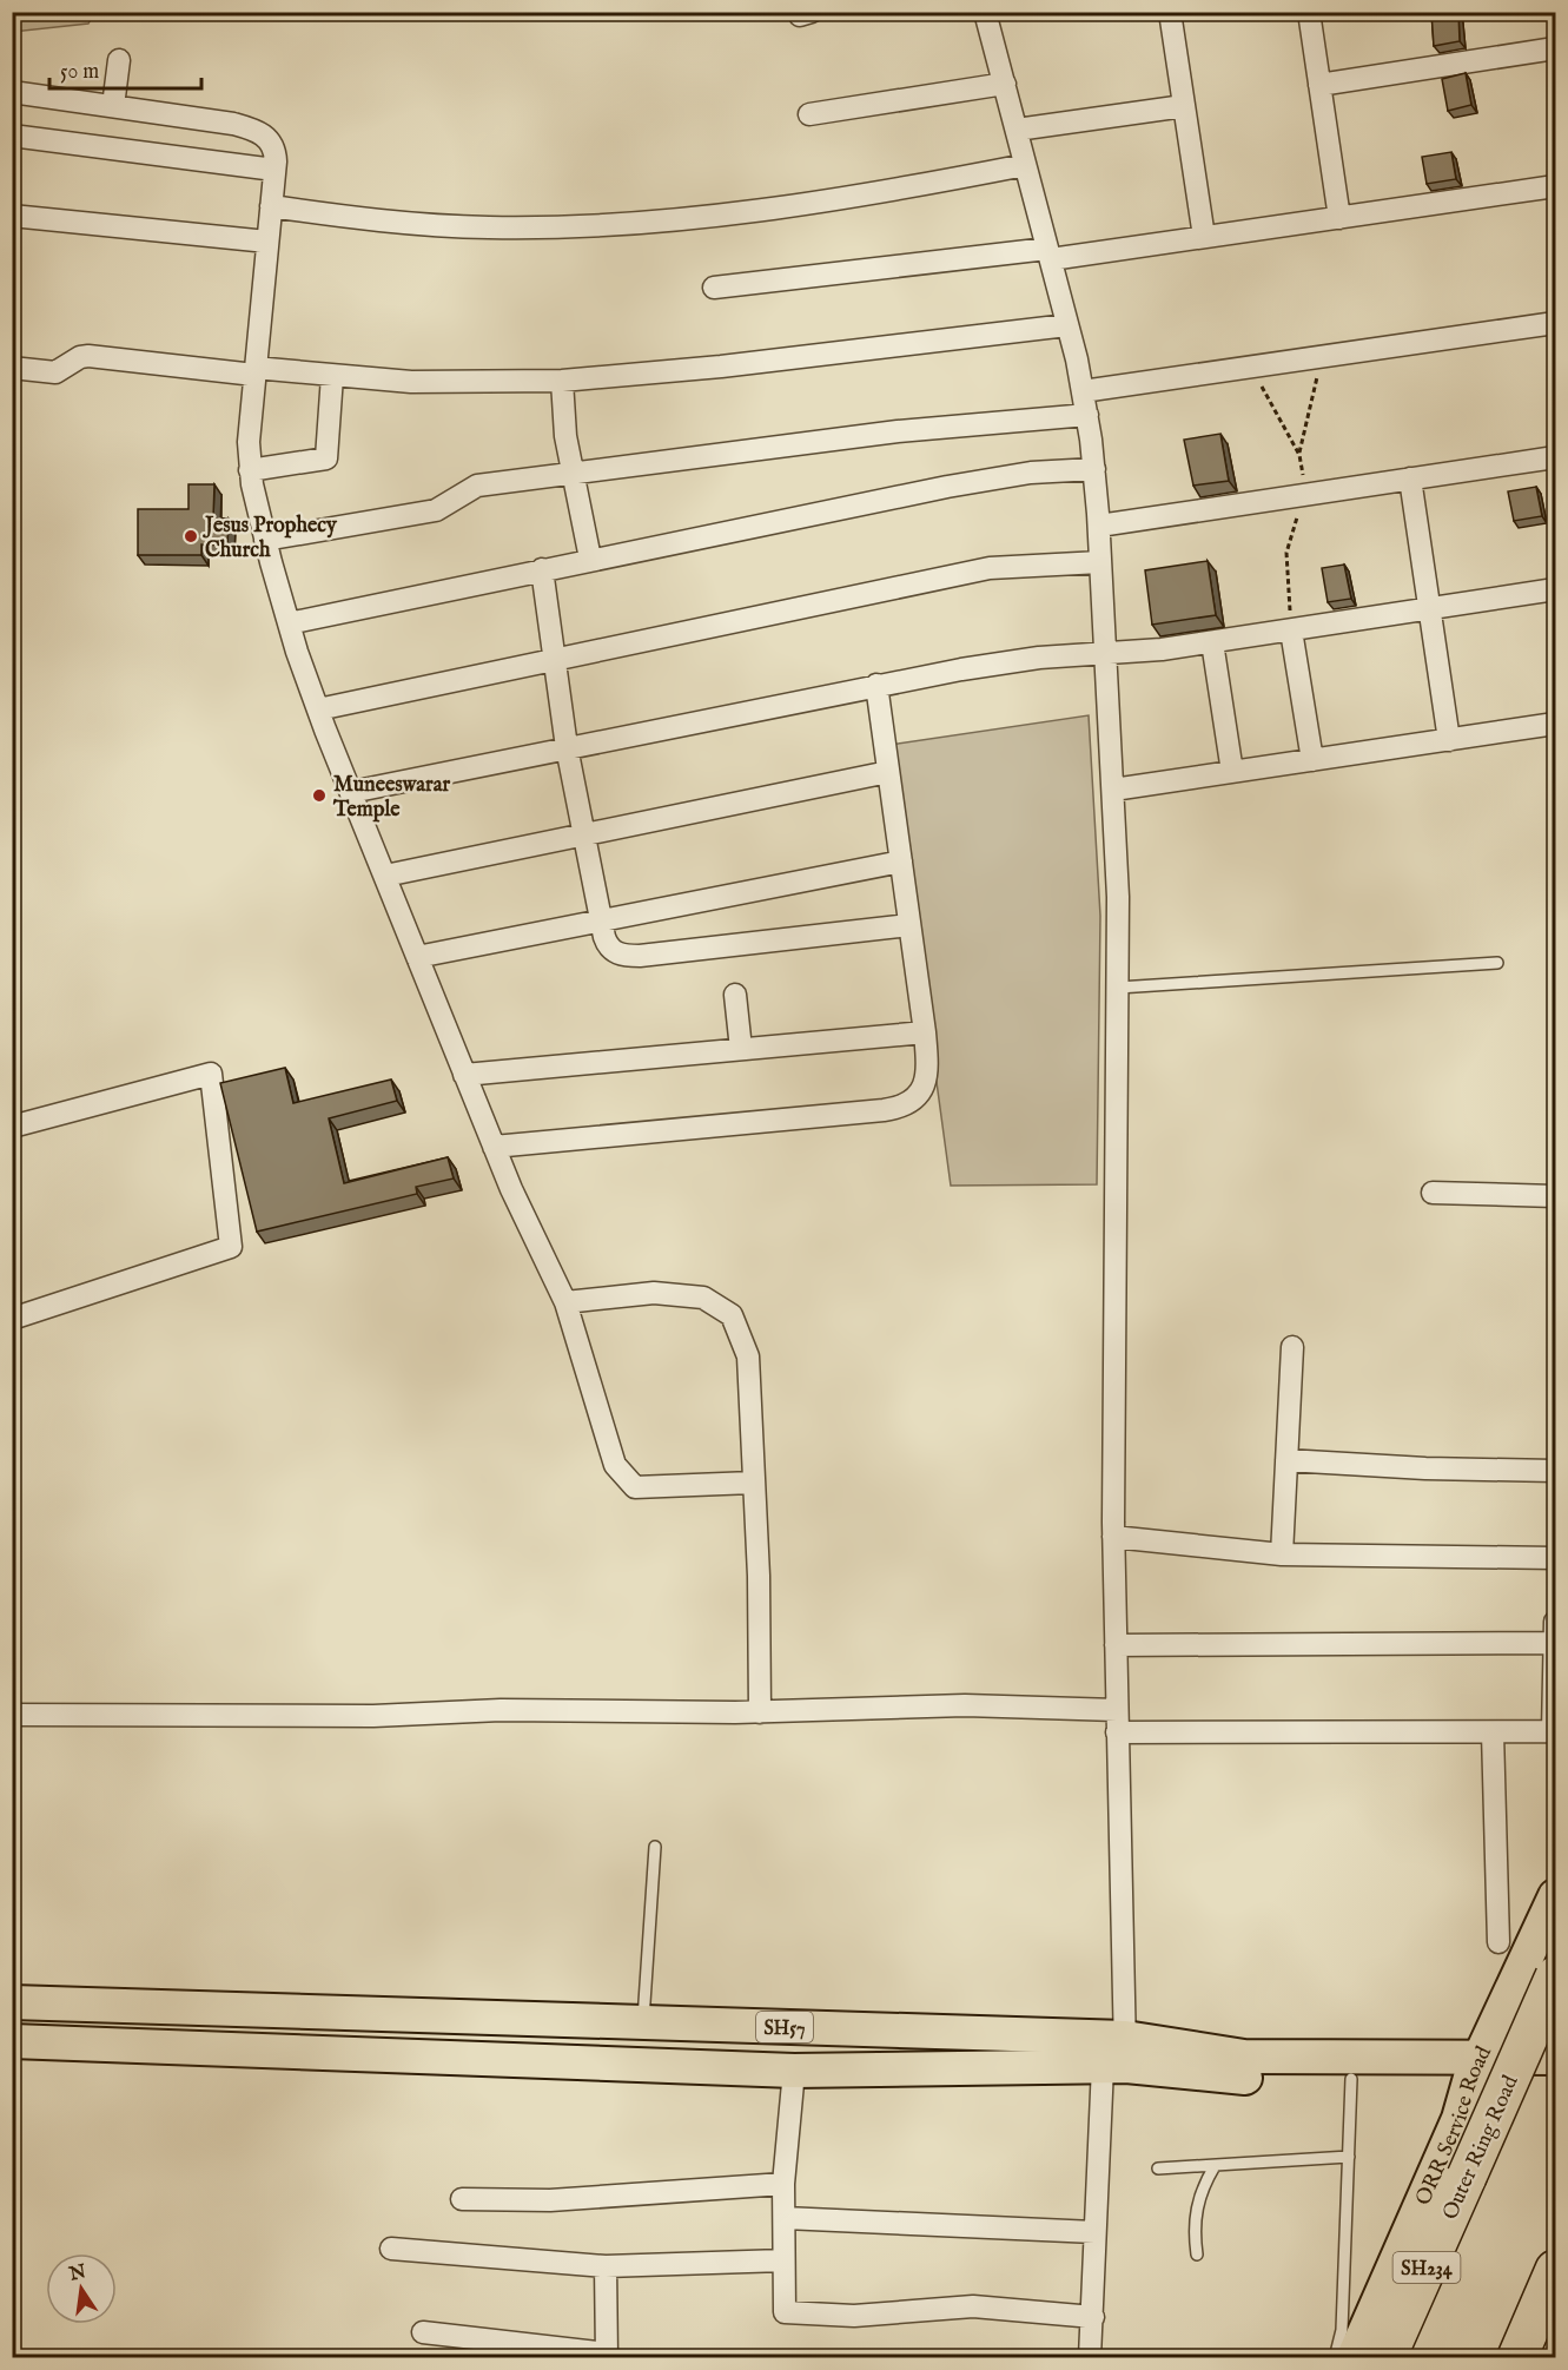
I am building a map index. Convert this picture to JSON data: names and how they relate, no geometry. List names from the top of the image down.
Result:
{
  "streets": {
    "highway": ["Outer Ring Road", "SH234"],
    "main road": ["SH57", "ORR Service Road"]
  },
  "crossings": [
    ["SH57", "ORR Service Road"]
  ],
  "places": ["Jesus Prophecy Church", "Muneeswarar Temple"],
  "scale_bar": "50 m",
  "north": "top"
}
